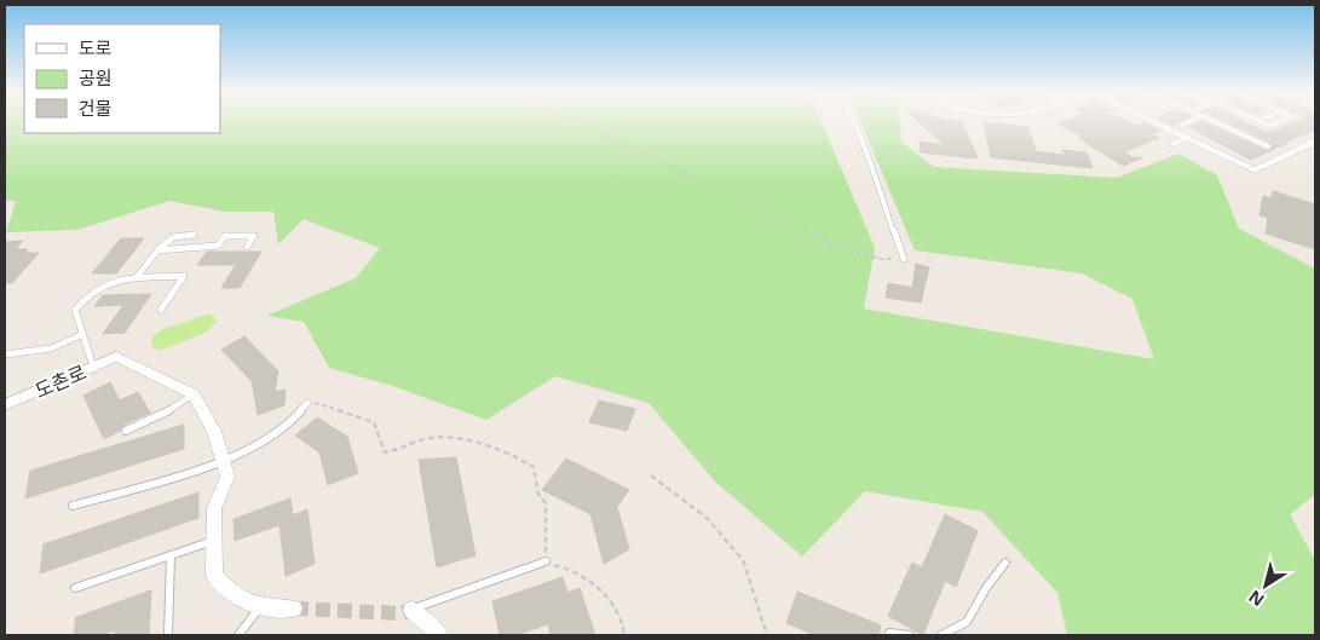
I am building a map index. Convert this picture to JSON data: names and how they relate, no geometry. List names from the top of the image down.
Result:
{
  "streets": {
    "street": ["도촌로"]
  },
  "legend": ["도로", "공원", "건물"],
  "north": "bottom left"
}
